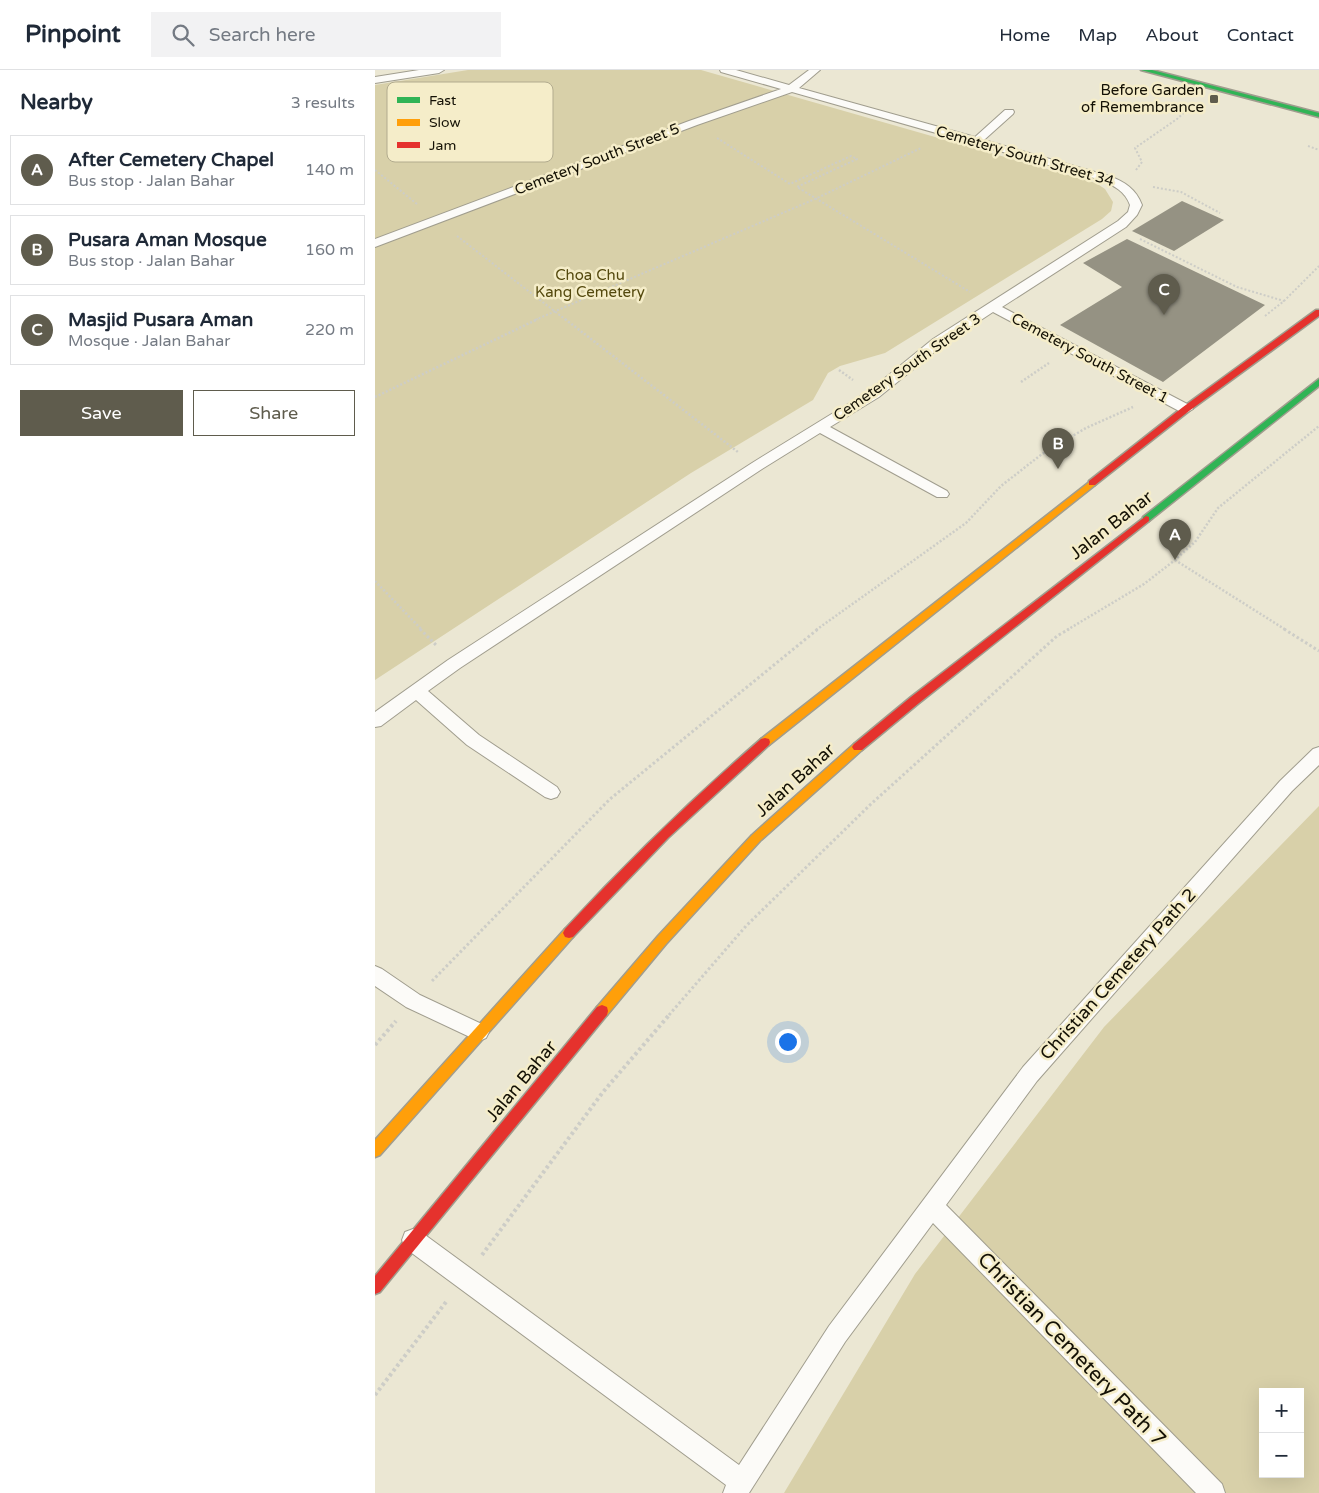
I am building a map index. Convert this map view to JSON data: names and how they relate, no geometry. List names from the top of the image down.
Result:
{
  "streets": {
    "main road": ["Jalan Bahar"],
    "lane": [
      "Cemetery South Street 34",
      "Cemetery South Street 5",
      "Cemetery South Street 1",
      "Cemetery South Street 3",
      "Christian Cemetery Path 2",
      "Christian Cemetery Path 7"
    ]
  },
  "crossings": [
    ["Cemetery South Street 34", "Cemetery South Street 5"],
    ["Cemetery South Street 34", "Cemetery South Street 1"],
    ["Cemetery South Street 34", "Cemetery South Street 3"],
    ["Cemetery South Street 1", "Cemetery South Street 3"],
    ["Christian Cemetery Path 2", "Christian Cemetery Path 7"]
  ],
  "parks": ["Choa Chu Kang Cemetery"],
  "places": {
    "transit": ["Before Garden of Remembrance"]
  },
  "legend": ["Fast", "Slow", "Jam"],
  "page": {
    "header": "Pinpoint",
    "search": "Search here",
    "nav": [
      "Home",
      "Map",
      "About",
      "Contact"
    ],
    "heading": ["Nearby", "3 results"],
    "list": [
      {
        "mark": "A",
        "name": "After Cemetery Chapel",
        "note": "Bus stop · Jalan Bahar",
        "value": "140 m"
      },
      {
        "mark": "B",
        "name": "Pusara Aman Mosque",
        "note": "Bus stop · Jalan Bahar",
        "value": "160 m"
      },
      {
        "mark": "C",
        "name": "Masjid Pusara Aman",
        "note": "Mosque · Jalan Bahar",
        "value": "220 m"
      }
    ],
    "pins": ["C", "B", "A"],
    "buttons": ["Save", "Share"],
    "map_buttons": ["+", "−"]
  }
}
